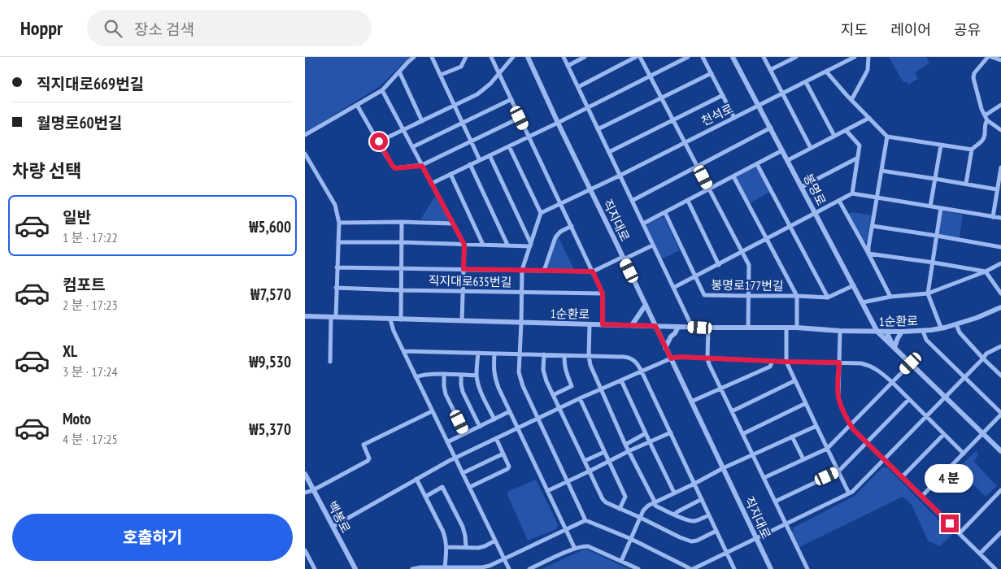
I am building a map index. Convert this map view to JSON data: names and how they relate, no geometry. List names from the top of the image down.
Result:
{
  "streets": {
    "street": [
      "천석로",
      "봉명로",
      "직지대로",
      "직지대로635번길",
      "봉명로177번길",
      "1순환로",
      "백봉로"
    ]
  },
  "crossings": [
    ["천석로", "봉명로"],
    ["천석로", "직지대로"],
    ["봉명로", "봉명로177번길"],
    ["봉명로", "1순환로"],
    ["직지대로", "1순환로"]
  ],
  "page": {
    "header": "Hoppr",
    "search": "장소 검색",
    "nav": ["지도", "레이어", "공유"],
    "banner": ["직지대로669번길", "월명로60번길"],
    "heading": "차량 선택",
    "list": [
      {
        "name": "일반",
        "note": "1 분 · 17:22",
        "value": "₩5,600"
      },
      {
        "name": "컴포트",
        "note": "2 분 · 17:23",
        "value": "₩7,570"
      },
      {
        "name": "XL",
        "note": "3 분 · 17:24",
        "value": "₩9,530"
      },
      {
        "name": "Moto",
        "note": "4 분 · 17:25",
        "value": "₩5,370"
      }
    ],
    "bubble": "4 분",
    "buttons": "호출하기"
  }
}
